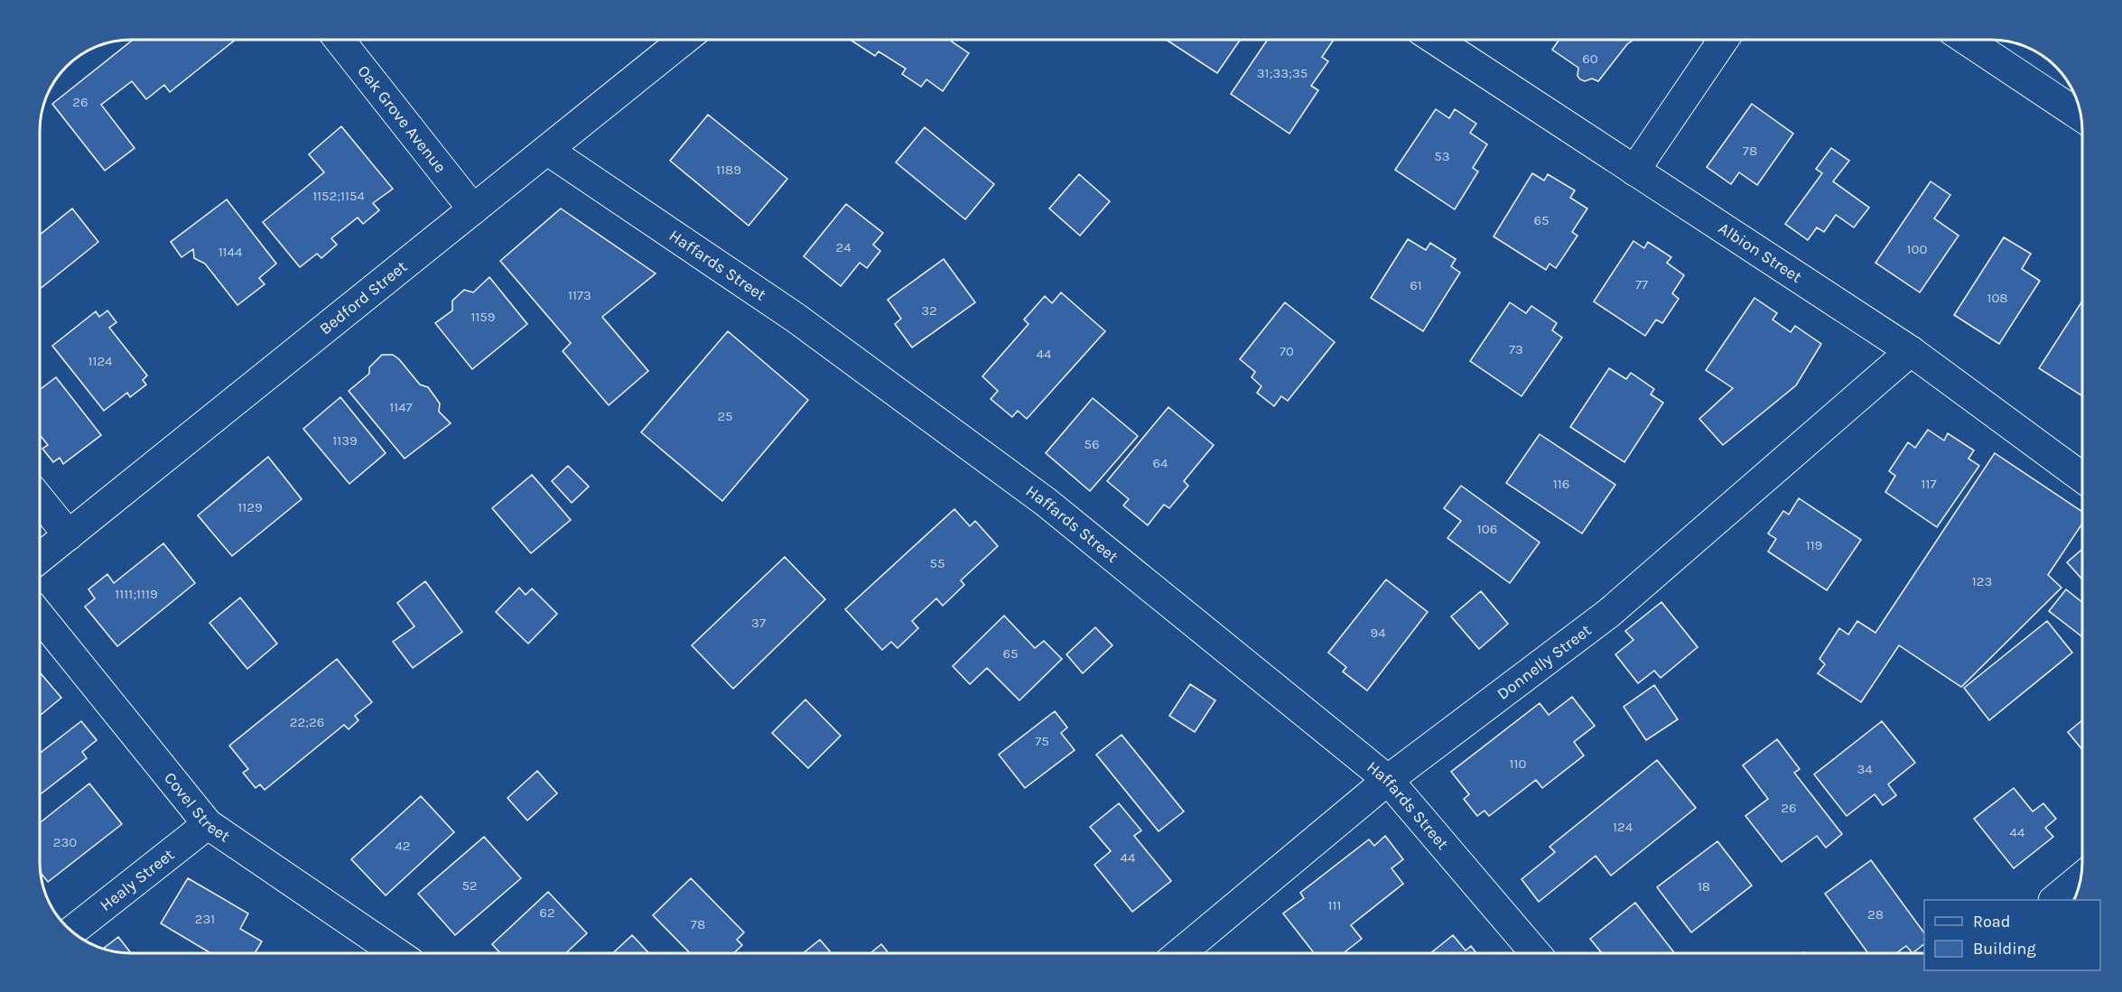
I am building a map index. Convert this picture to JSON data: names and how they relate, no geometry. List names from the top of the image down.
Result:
{
  "streets": {
    "street": [
      "Oak Grove Avenue",
      "Albion Street",
      "Haffards Street",
      "Bedford Street",
      "Donnelly Street",
      "Covel Street",
      "Healy Street"
    ]
  },
  "crossings": [
    ["Oak Grove Avenue", "Bedford Street"],
    ["Albion Street", "Donnelly Street"],
    ["Haffards Street", "Bedford Street"],
    ["Haffards Street", "Donnelly Street"],
    ["Covel Street", "Healy Street"]
  ],
  "house_numbers": [
    "60",
    "31;33;35",
    "26",
    "78",
    "53",
    "1189",
    "1152;1154",
    "65",
    "24",
    "100",
    "1144",
    "77",
    "61",
    "1173",
    "108",
    "32",
    "1159",
    "73",
    "70",
    "44",
    "1124",
    "1147",
    "25",
    "1139",
    "56",
    "64",
    "116",
    "117",
    "1129",
    "106",
    "119",
    "55",
    "123",
    "1111;1119",
    "37",
    "94",
    "65",
    "22;26",
    "75",
    "110",
    "34",
    "26",
    "124",
    "44",
    "230",
    "42",
    "44",
    "52",
    "18",
    "111",
    "62",
    "28",
    "231",
    "78"
  ],
  "legend": ["Road", "Building"]
}
